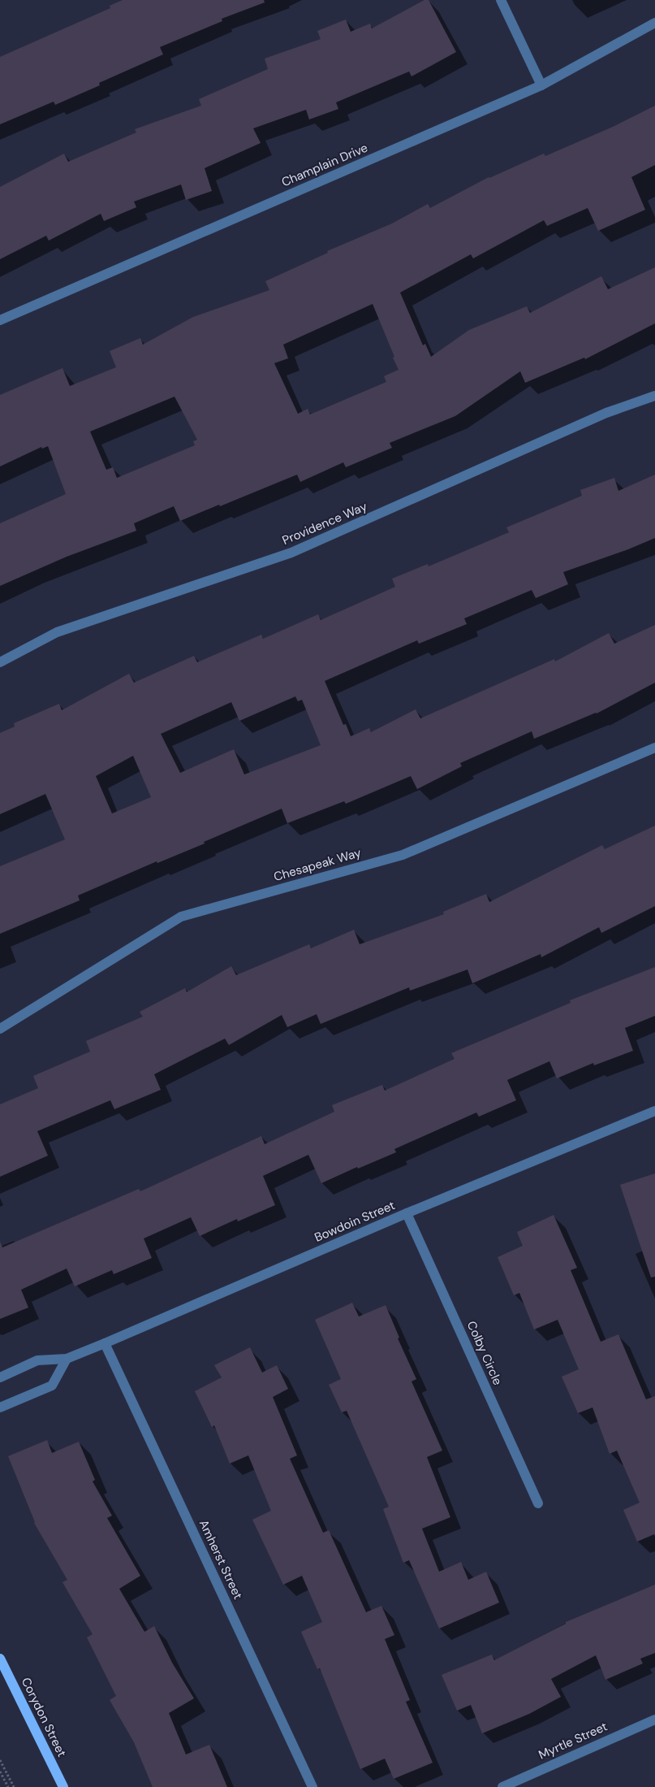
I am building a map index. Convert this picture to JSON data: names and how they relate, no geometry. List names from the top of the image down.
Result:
{
  "streets": {
    "main road": ["Corydon Street"],
    "street": [
      "Champlain Drive",
      "Providence Way",
      "Chesapeak Way",
      "Bowdoin Street",
      "Colby Circle",
      "Amherst Street",
      "Myrtle Street"
    ]
  },
  "crossings": [
    ["Bowdoin Street", "Colby Circle"],
    ["Bowdoin Street", "Amherst Street"]
  ]
}
